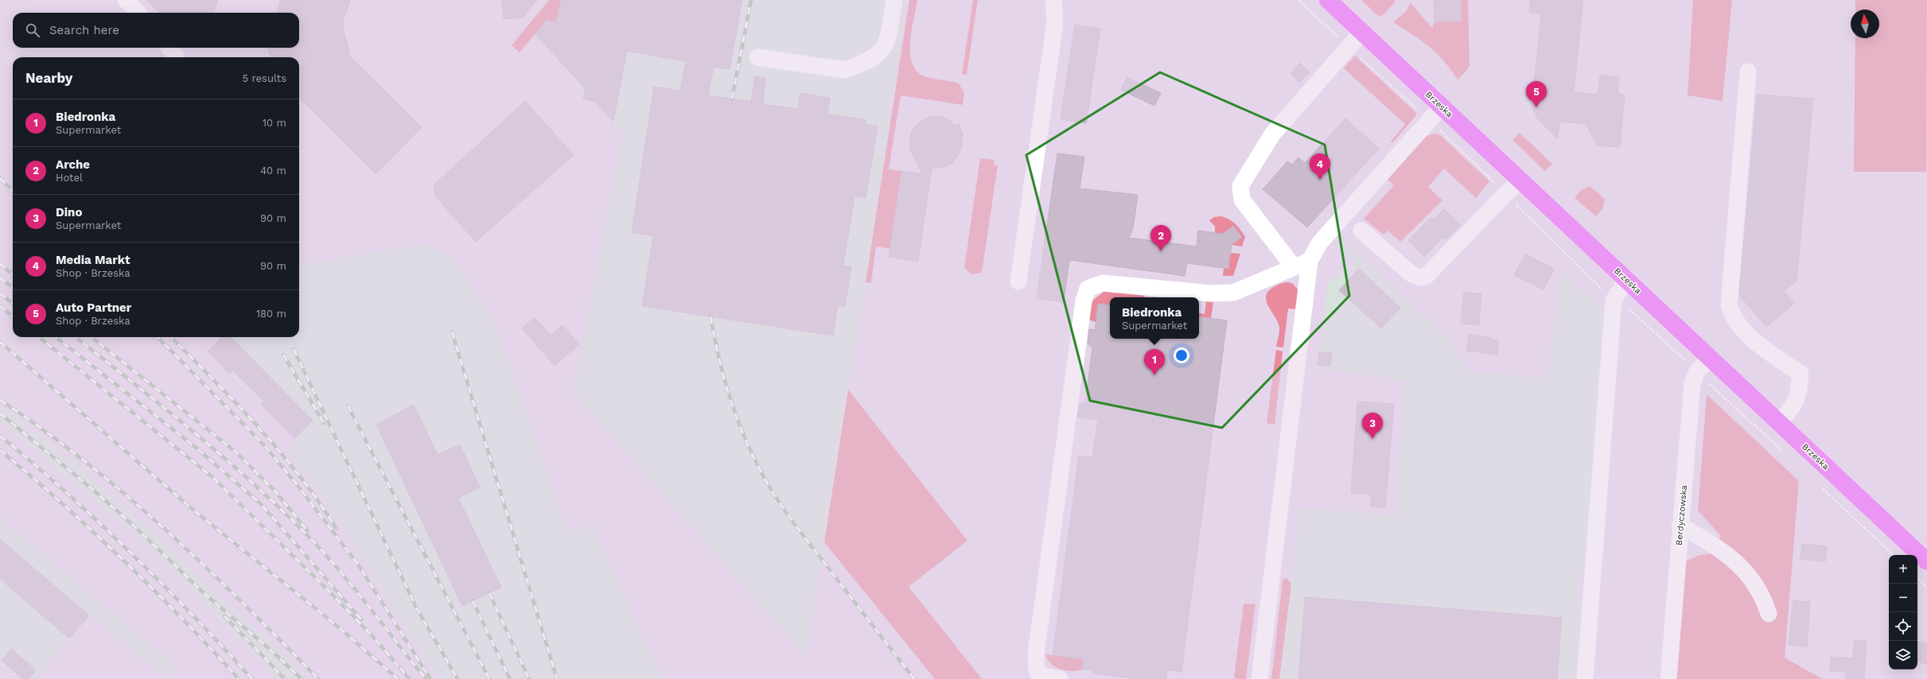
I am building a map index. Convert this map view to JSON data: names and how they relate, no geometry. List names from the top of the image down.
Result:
{
  "streets": {
    "main road": ["Brzeska"],
    "street": ["Berdyczowska"]
  },
  "crossings": [
    ["Brzeska", "Berdyczowska"]
  ],
  "north": "top",
  "page": {
    "search": "Search here",
    "heading": ["Nearby", "5 results"],
    "pins": [
      "5",
      "4",
      "2",
      "1",
      "3"
    ],
    "list": [
      {
        "mark": "1",
        "name": "Biedronka",
        "note": "Supermarket",
        "value": "10 m"
      },
      {
        "mark": "2",
        "name": "Arche",
        "note": "Hotel",
        "value": "40 m"
      },
      {
        "mark": "3",
        "name": "Dino",
        "note": "Supermarket",
        "value": "90 m"
      },
      {
        "mark": "4",
        "name": "Media Markt",
        "note": "Shop · Brzeska",
        "value": "90 m"
      },
      {
        "mark": "5",
        "name": "Auto Partner",
        "note": "Shop · Brzeska",
        "value": "180 m"
      }
    ],
    "popup": ["Biedronka", "Supermarket"],
    "map_buttons": ["+", "−"]
  }
}
